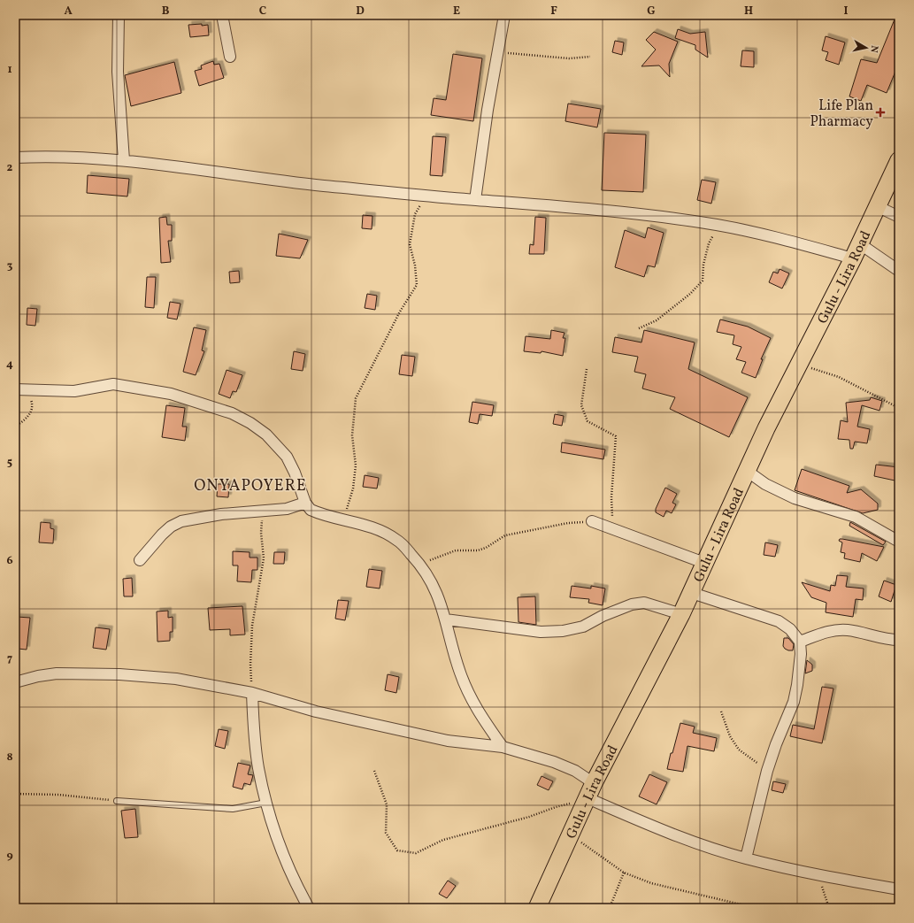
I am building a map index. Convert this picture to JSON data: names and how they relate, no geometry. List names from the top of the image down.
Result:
{
  "streets": {
    "main road": ["Gulu - Lira Road"]
  },
  "districts": ["ONYAPOYERE"],
  "places": {
    "health": ["Life Plan Pharmacy"]
  },
  "north": "right",
  "grid": {
    "columns": [
      "A",
      "B",
      "C",
      "D",
      "E",
      "F",
      "G",
      "H",
      "I"
    ],
    "rows": [
      "1",
      "2",
      "3",
      "4",
      "5",
      "6",
      "7",
      "8",
      "9"
    ]
  }
}
